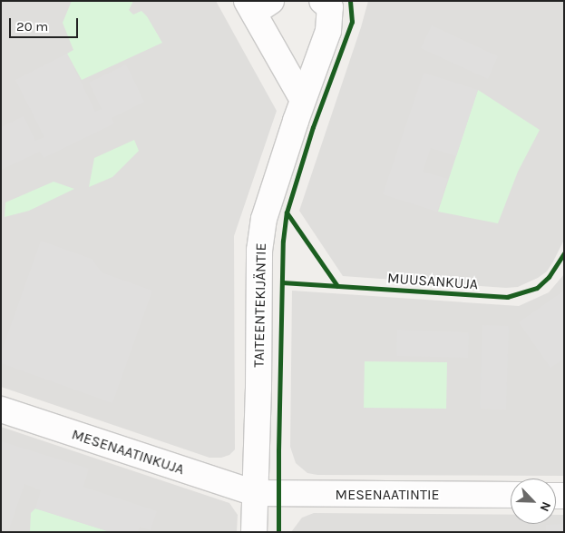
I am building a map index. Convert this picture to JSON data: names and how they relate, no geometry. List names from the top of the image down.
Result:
{
  "streets": {
    "street": ["TAITEENTEKIJÄNTIE", "MESENAATINKUJA", "MESENAATINTIE"],
    "cycle path": ["MUUSANKUJA"]
  },
  "crossings": [
    ["TAITEENTEKIJÄNTIE", "MESENAATINKUJA"],
    ["TAITEENTEKIJÄNTIE", "MESENAATINTIE"],
    ["MESENAATINKUJA", "MESENAATINTIE"]
  ],
  "scale_bar": "20 m",
  "north": "bottom right"
}
